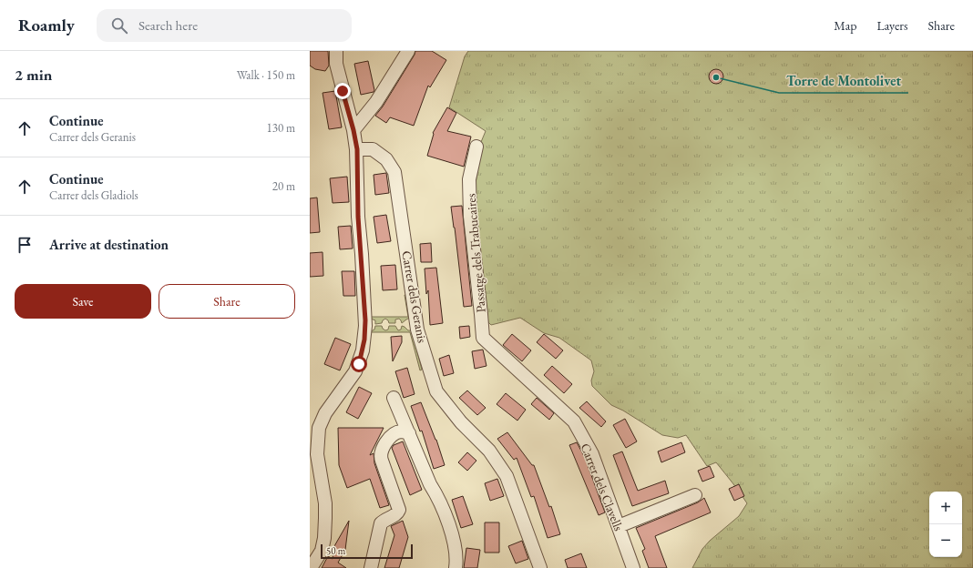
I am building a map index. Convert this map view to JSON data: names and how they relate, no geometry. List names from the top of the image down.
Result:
{
  "streets": {
    "street": ["Passatge dels Trabucaires", "Carrer dels Geranis", "Carrer dels Clavells"]
  },
  "crossings": [
    ["Passatge dels Trabucaires", "Carrer dels Clavells"]
  ],
  "places": ["Torre de Montolivet"],
  "scale_bar": "50 m",
  "page": {
    "header": "Roamly",
    "search": "Search here",
    "nav": ["Map", "Layers", "Share"],
    "heading": ["2 min", "Walk · 150 m"],
    "list": [
      ["Continue", "Carrer dels Geranis", "130 m"],
      ["Continue", "Carrer dels Gladiols", "20 m"],
      "Arrive at destination"
    ],
    "buttons": ["Save", "Share"],
    "map_buttons": ["+", "−"],
    "scale": "50 m"
  }
}
